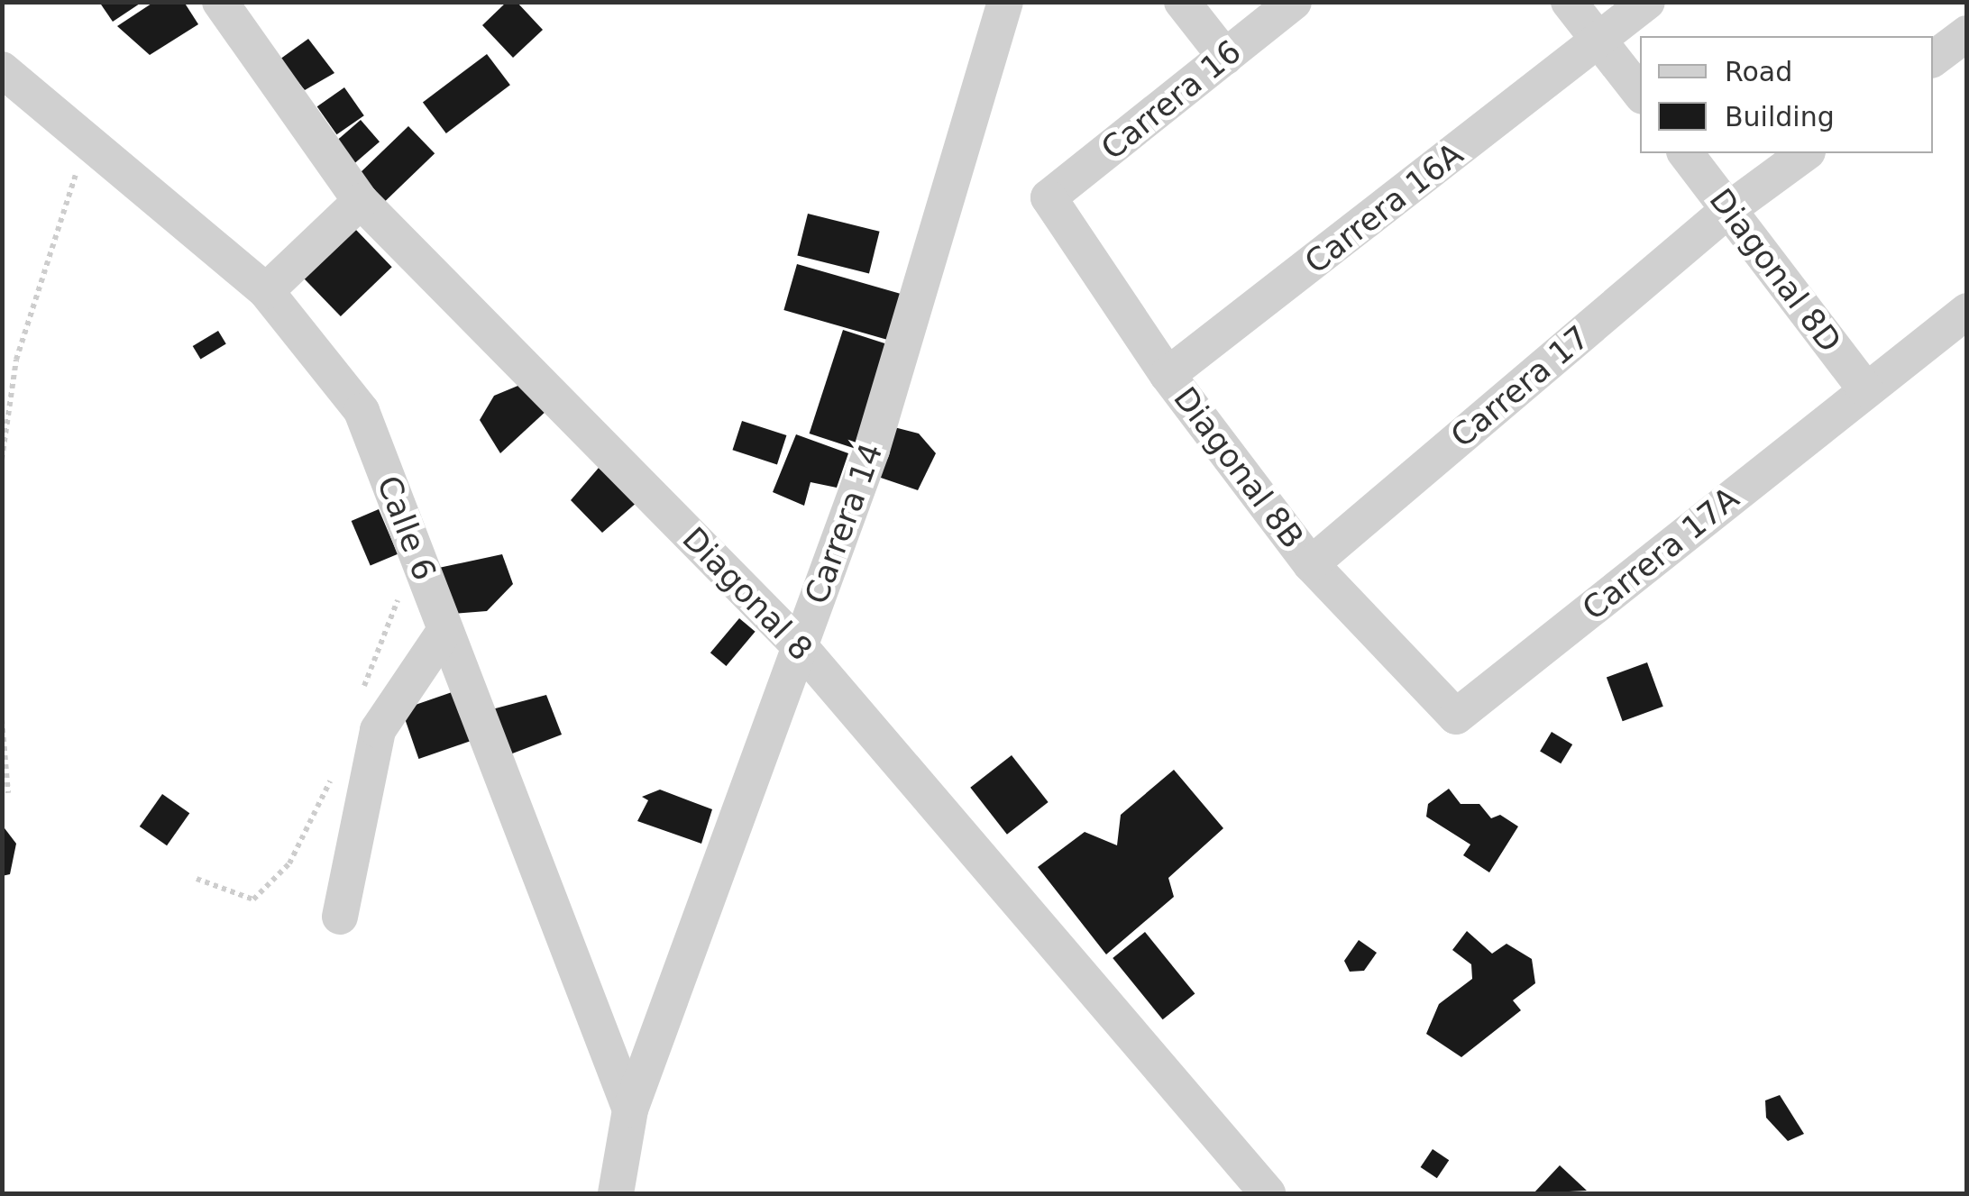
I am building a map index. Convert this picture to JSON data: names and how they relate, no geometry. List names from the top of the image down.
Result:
{
  "streets": {
    "street": [
      "Carrera 16",
      "Carrera 16A",
      "Diagonal 8D",
      "Carrera 17",
      "Diagonal 8B",
      "Carrera 14",
      "Calle 6",
      "Carrera 17A",
      "Diagonal 8"
    ]
  },
  "crossings": [
    ["Carrera 16", "Diagonal 8B"],
    ["Carrera 16A", "Diagonal 8B"],
    ["Diagonal 8D", "Carrera 17"],
    ["Diagonal 8D", "Carrera 17A"],
    ["Carrera 17", "Diagonal 8B"],
    ["Diagonal 8B", "Carrera 17A"],
    ["Carrera 14", "Calle 6"],
    ["Carrera 14", "Diagonal 8"]
  ],
  "legend": ["Road", "Building"]
}
